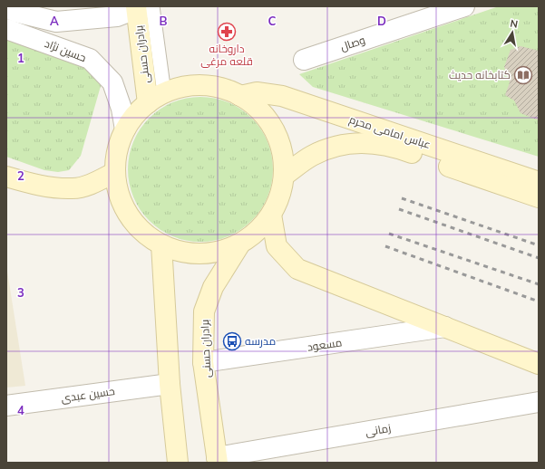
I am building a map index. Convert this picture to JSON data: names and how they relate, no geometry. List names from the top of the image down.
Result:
{
  "streets": {
    "main road": ["برادران حسنی", "عباس امامی محرم"],
    "street": [
      "وصال",
      "حسین نژاد",
      "مسعود",
      "حسین عبدی",
      "زمانی"
    ]
  },
  "crossings": [
    ["برادران حسنی", "مسعود"],
    ["برادران حسنی", "زمانی"]
  ],
  "places": {
    "pharmacy": ["داروخانه قلعه مرغی"],
    "library": ["کتابخانه حدیث"],
    "bus stop": ["مدرسه"]
  },
  "north": "top",
  "grid": {
    "columns": [
      "A",
      "B",
      "C",
      "D"
    ],
    "rows": [
      "1",
      "2",
      "3",
      "4"
    ]
  }
}
